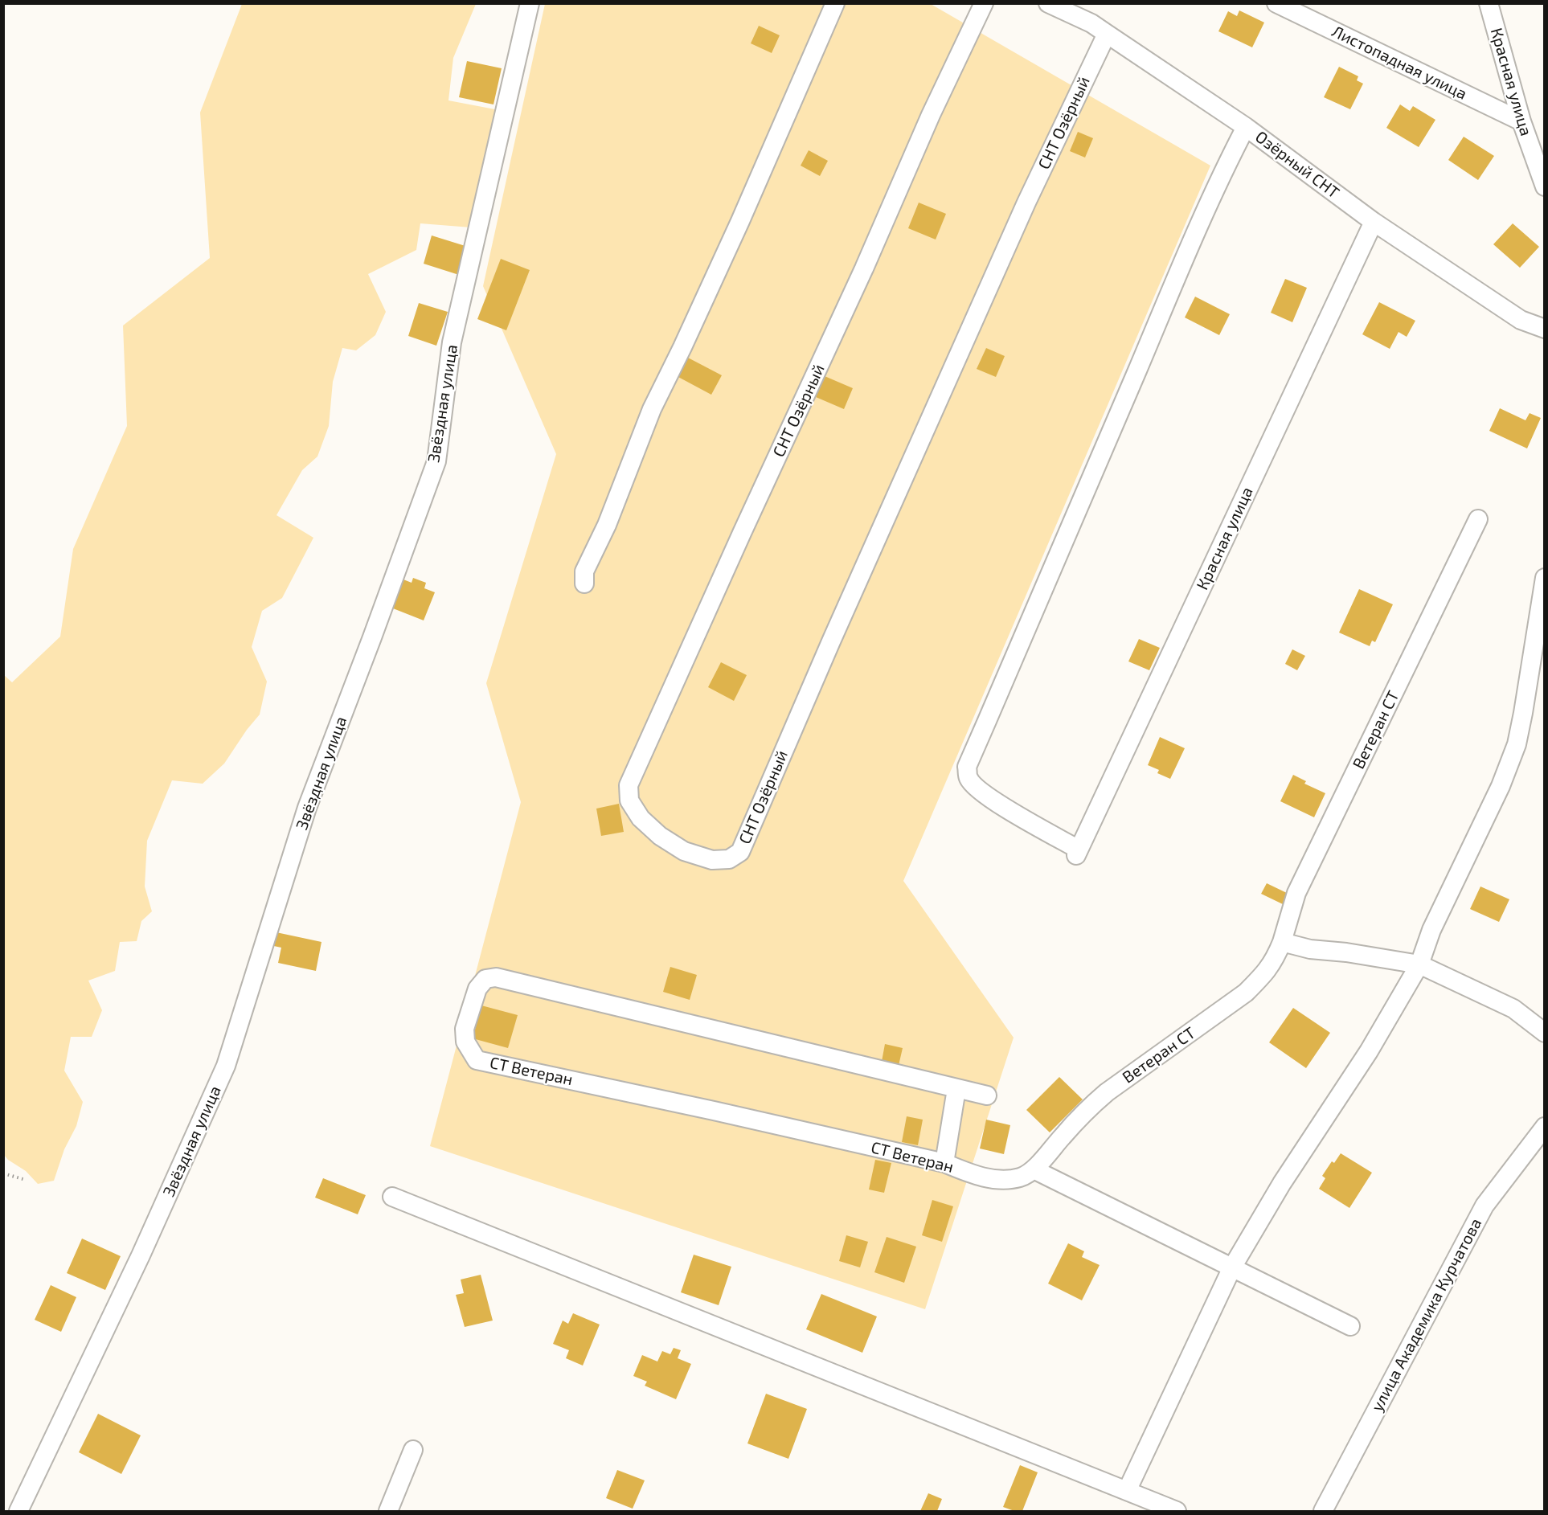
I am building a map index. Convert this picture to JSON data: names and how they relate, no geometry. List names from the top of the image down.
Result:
{
  "streets": {
    "street": [
      "Листопадная улица",
      "Красная улица",
      "СНТ Озёрный",
      "Озёрный СНТ",
      "Звёздная улица",
      "Ветеран СТ",
      "СТ Ветеран",
      "улица Академика Курчатова"
    ]
  },
  "crossings": [
    ["Листопадная улица", "Красная улица"],
    ["Красная улица", "Озёрный СНТ"],
    ["СНТ Озёрный", "Озёрный СНТ"],
    ["Ветеран СТ", "СТ Ветеран"]
  ]
}
